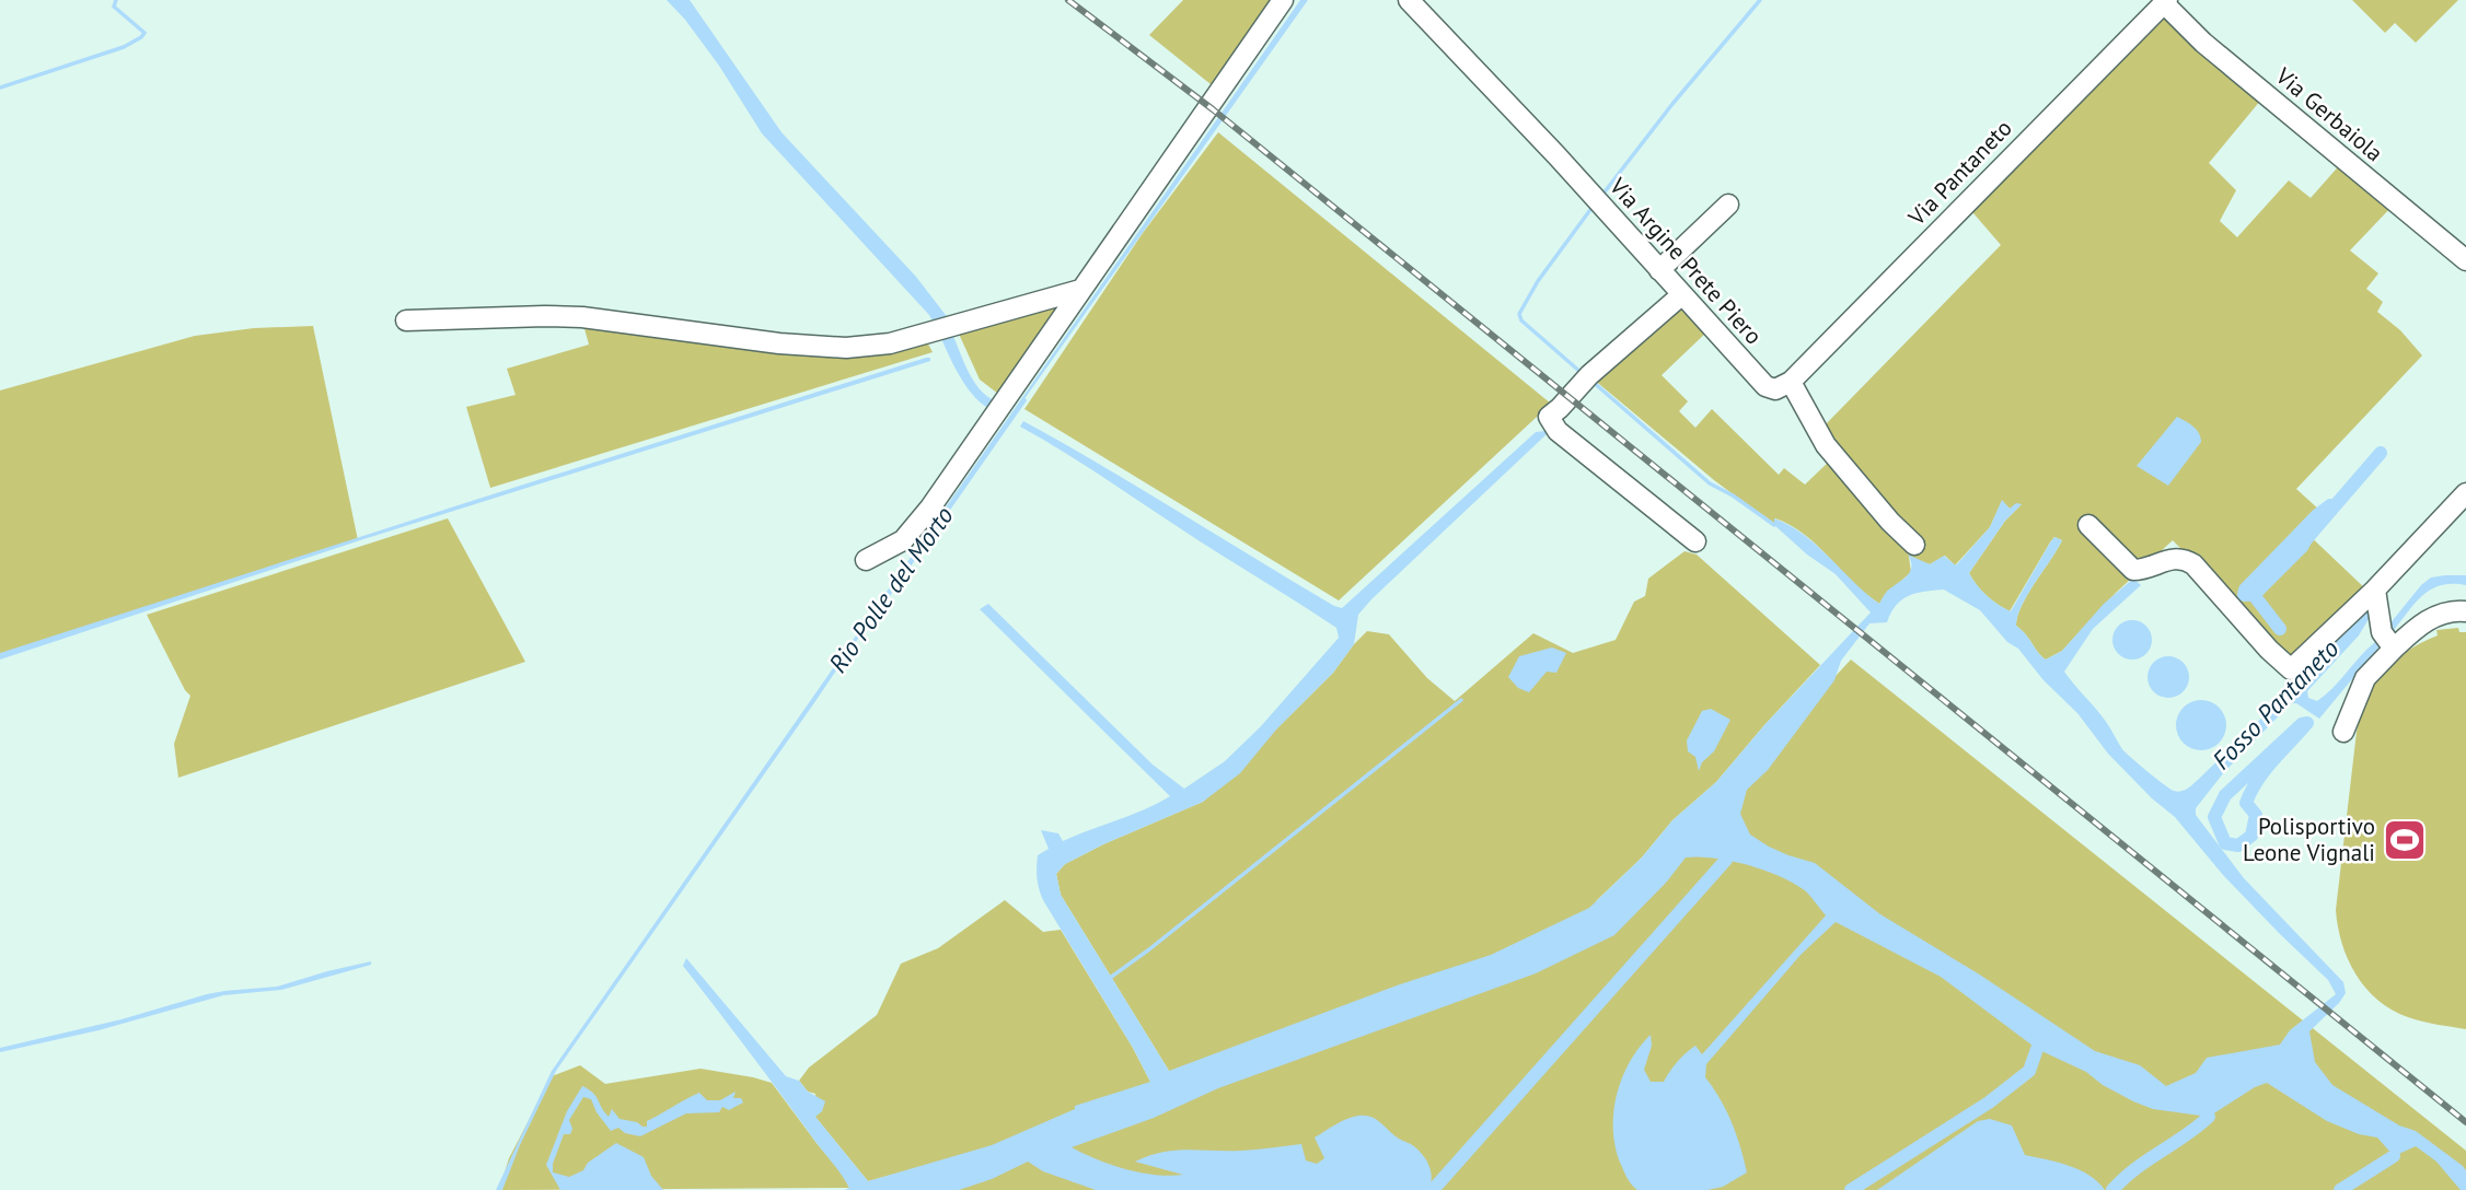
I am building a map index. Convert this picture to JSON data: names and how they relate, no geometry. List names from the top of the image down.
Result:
{
  "streets": {
    "street": ["Via Gerbaiola", "Via Pantaneto", "Via Argine Prete Piero"]
  },
  "crossings": [
    ["Via Gerbaiola", "Via Pantaneto"],
    ["Via Pantaneto", "Via Argine Prete Piero"]
  ],
  "water": ["Rio Polle del Morto", "Fosso Pantaneto"],
  "places": {
    "sports": ["Polisportivo Leone Vignali"]
  }
}
